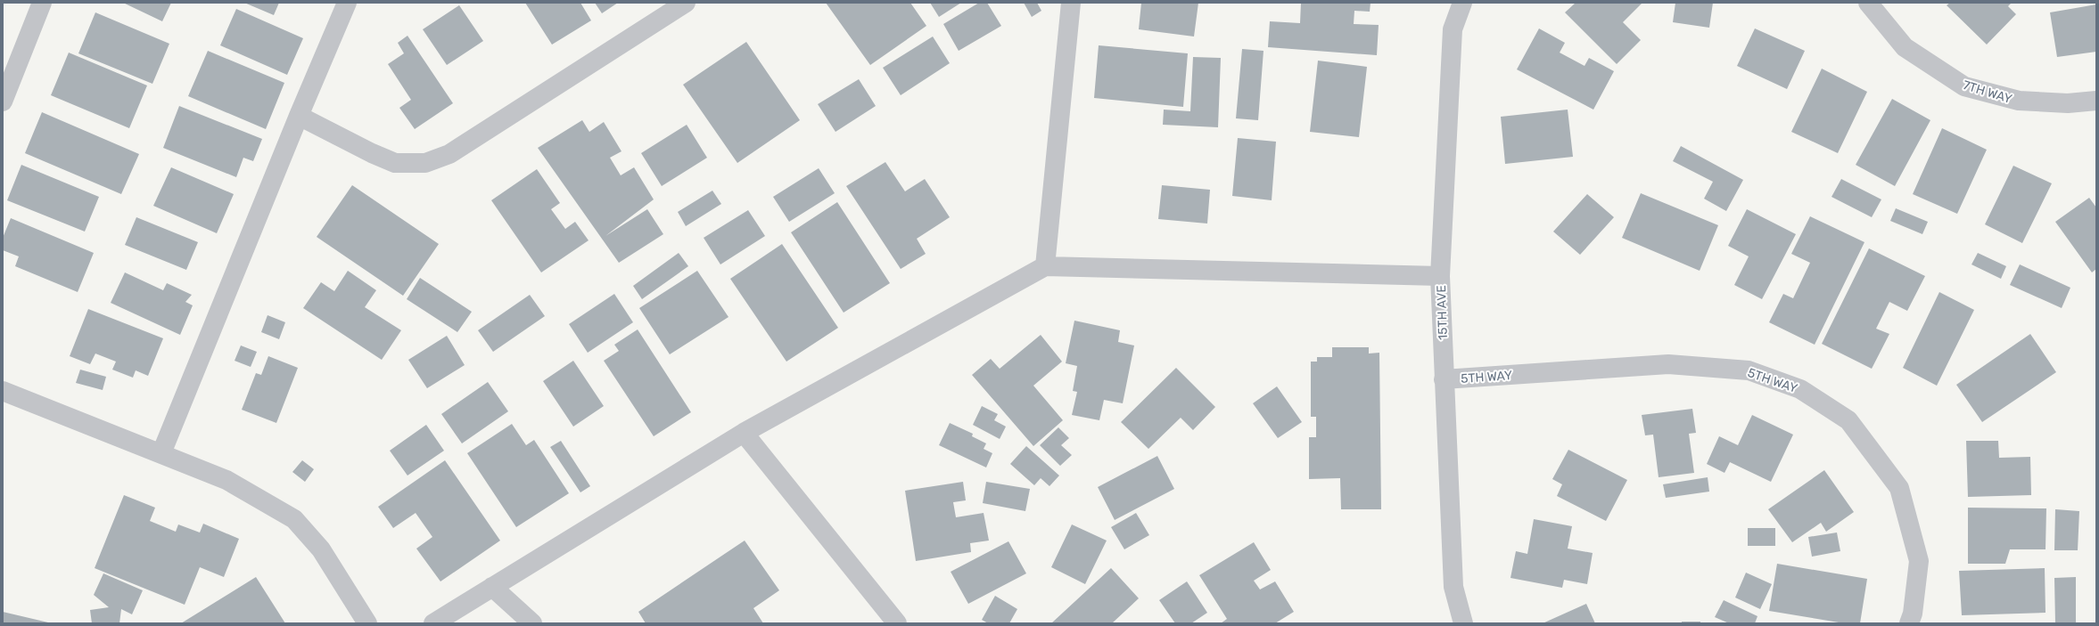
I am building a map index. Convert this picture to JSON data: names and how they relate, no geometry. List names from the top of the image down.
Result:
{
  "streets": {
    "street": ["7TH WAY", "15TH AVE", "5TH WAY"]
  },
  "crossings": [
    ["15TH AVE", "5TH WAY"]
  ]
}
